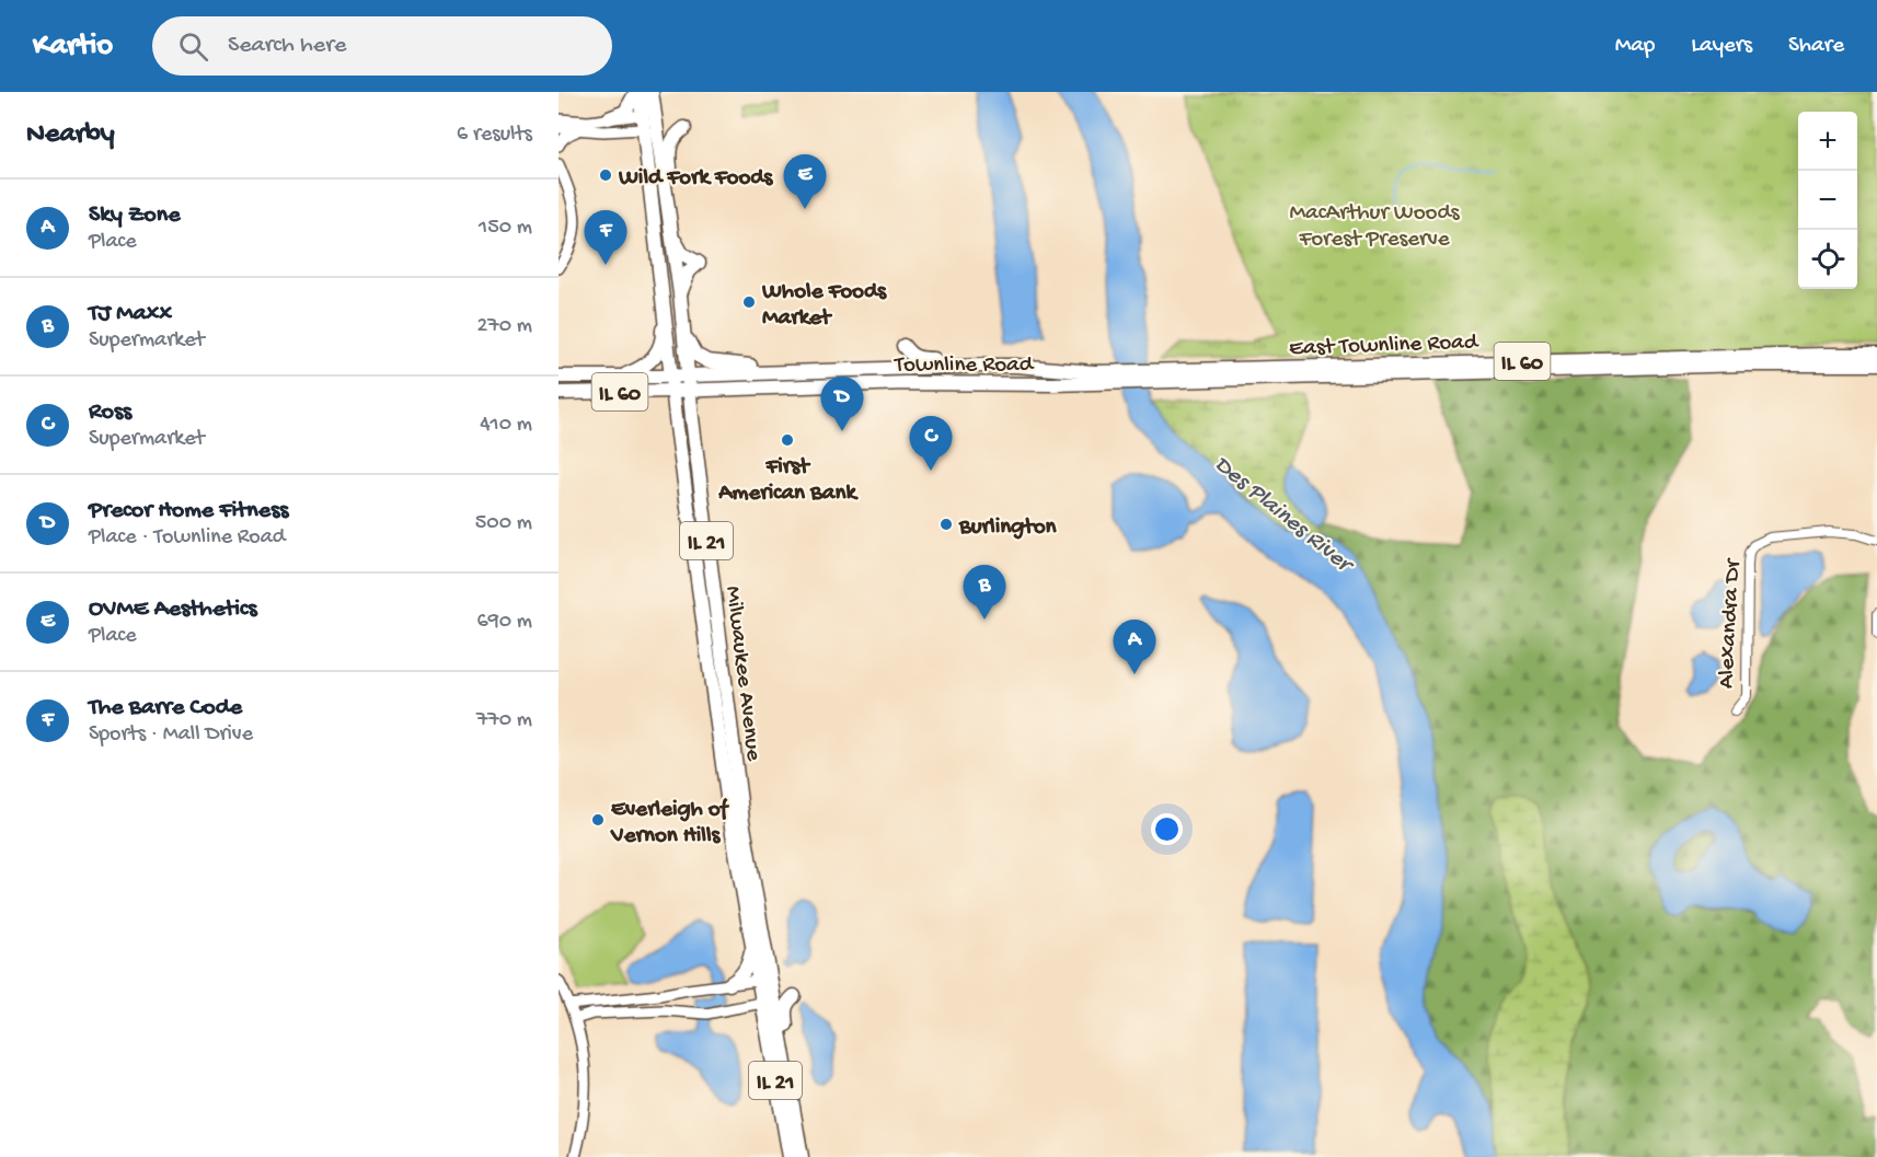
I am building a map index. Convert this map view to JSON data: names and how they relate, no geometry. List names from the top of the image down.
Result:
{
  "streets": {
    "main road": [
      "East Townline Road",
      "IL 60",
      "Townline Road",
      "IL 21",
      "Milwaukee Avenue"
    ],
    "street": ["Alexandra Dr"]
  },
  "crossings": [
    ["East Townline Road", "Townline Road"],
    ["Townline Road", "Milwaukee Avenue"],
    ["IL 21", "Milwaukee Avenue"]
  ],
  "water": ["Des Plaines River"],
  "parks": ["MacArthur Woods Forest Preserve"],
  "places": [
    "Wild Fork Foods",
    "Whole Foods Market",
    "First American Bank",
    "Burlington",
    "Everleigh of Vernon Hills"
  ],
  "page": {
    "header": "Kartio",
    "search": "Search here",
    "nav": ["Map", "Layers", "Share"],
    "heading": ["Nearby", "6 results"],
    "map_buttons": ["+", "−"],
    "pins": [
      "E",
      "F",
      "D",
      "C",
      "B",
      "A"
    ],
    "list": [
      {
        "mark": "A",
        "name": "Sky Zone",
        "note": "Place",
        "value": "150 m"
      },
      {
        "mark": "B",
        "name": "TJ Maxx",
        "note": "Supermarket",
        "value": "270 m"
      },
      {
        "mark": "C",
        "name": "Ross",
        "note": "Supermarket",
        "value": "410 m"
      },
      {
        "mark": "D",
        "name": "Precor Home Fitness",
        "note": "Place · Townline Road",
        "value": "500 m"
      },
      {
        "mark": "E",
        "name": "OVME Aesthetics",
        "note": "Place",
        "value": "690 m"
      },
      {
        "mark": "F",
        "name": "The Barre Code",
        "note": "Sports · Mall Drive",
        "value": "770 m"
      }
    ]
  }
}
